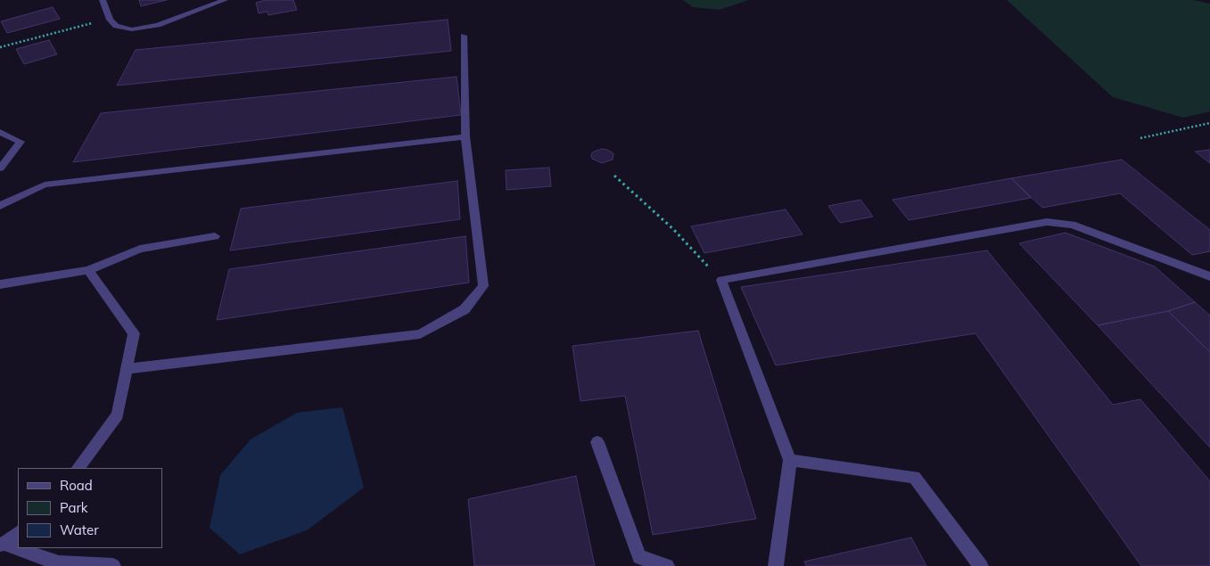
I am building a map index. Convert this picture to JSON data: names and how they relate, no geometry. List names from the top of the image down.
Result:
{
  "legend": ["Road", "Park", "Water"]
}
